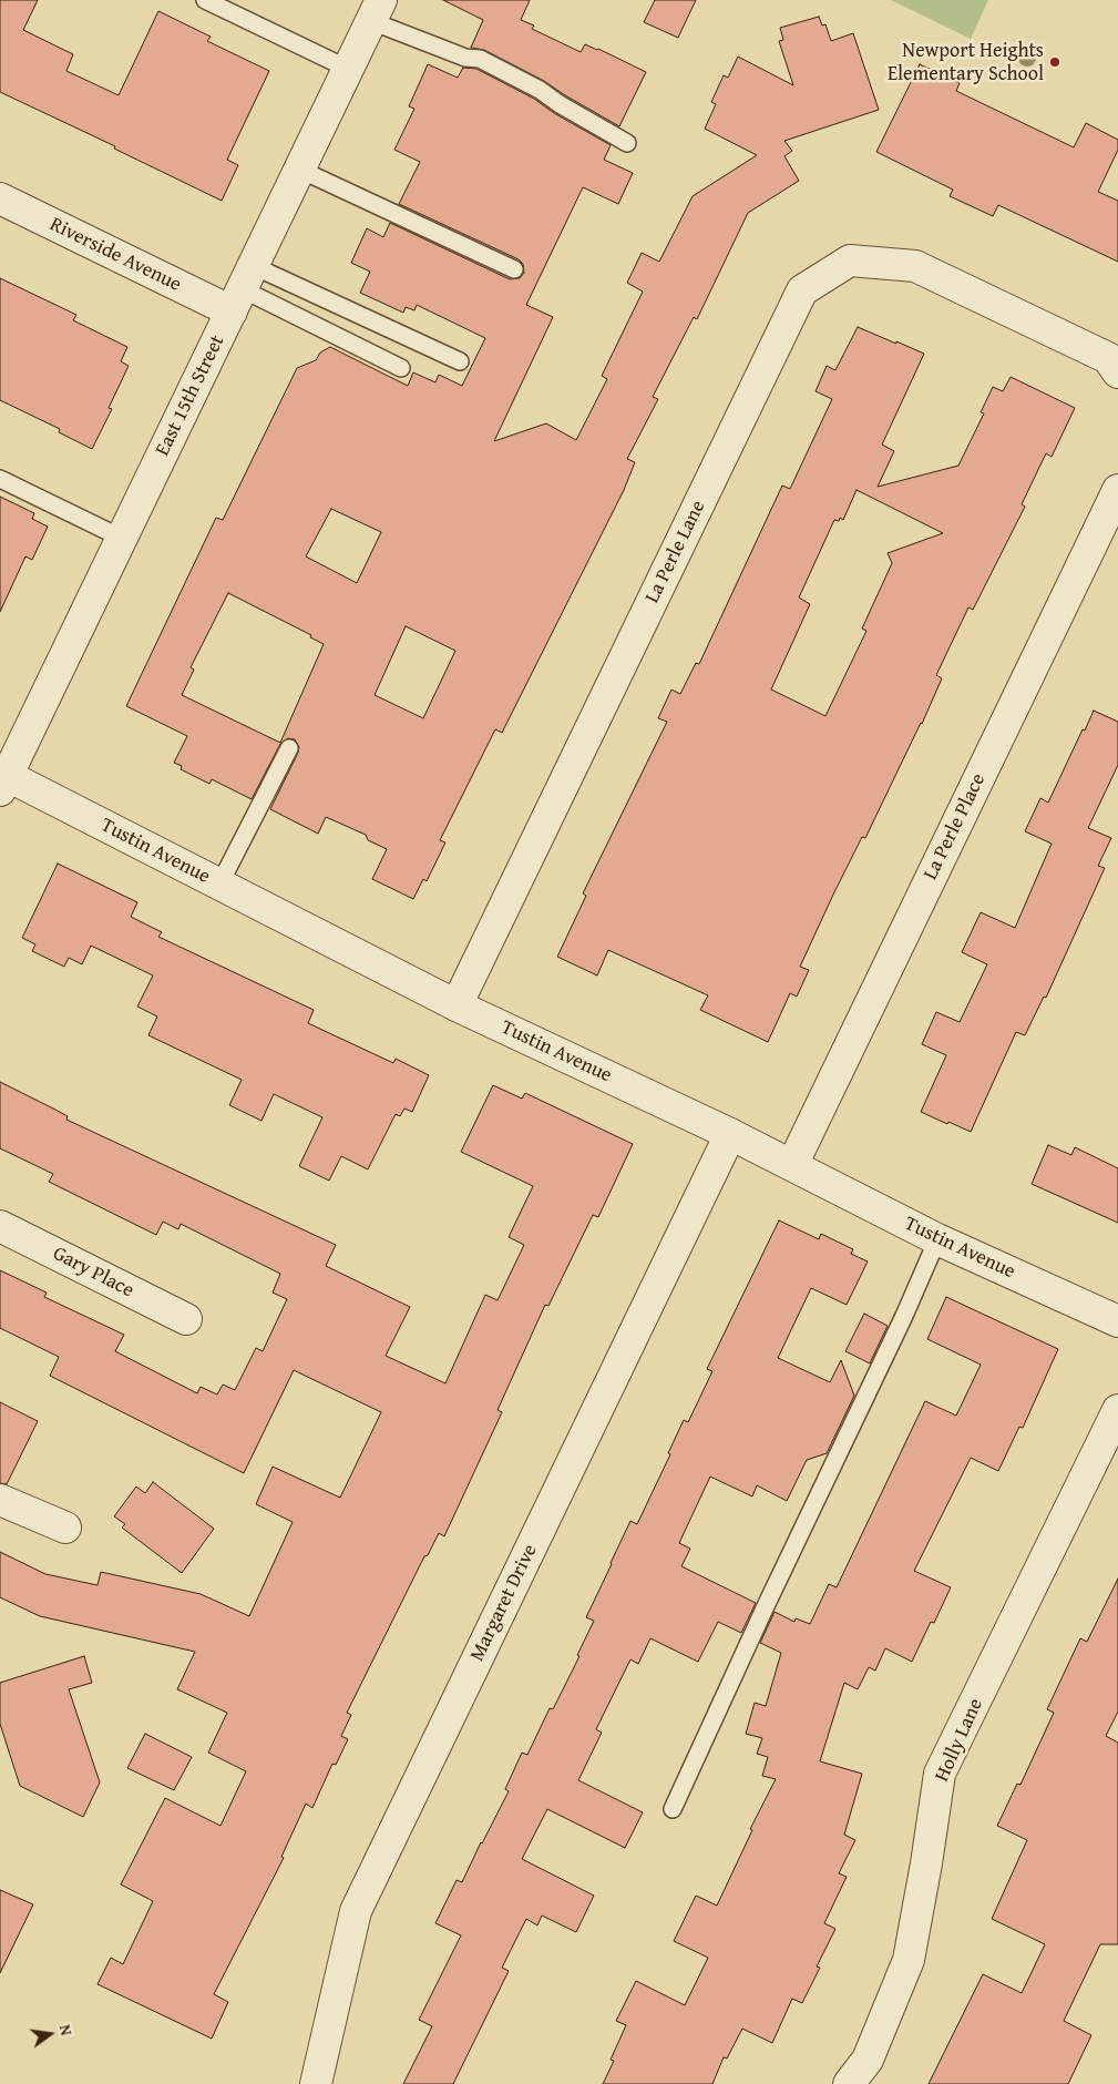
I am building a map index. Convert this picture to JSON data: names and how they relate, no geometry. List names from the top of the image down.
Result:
{
  "streets": {
    "street": [
      "Riverside Avenue",
      "East 15th Street",
      "La Perle Lane",
      "La Perle Place",
      "Tustin Avenue",
      "Gary Place",
      "Margaret Drive",
      "Holly Lane"
    ]
  },
  "crossings": [
    ["Riverside Avenue", "East 15th Street"],
    ["East 15th Street", "Tustin Avenue"],
    ["La Perle Lane", "Tustin Avenue"],
    ["La Perle Place", "Tustin Avenue"],
    ["Tustin Avenue", "Margaret Drive"]
  ],
  "places": ["Newport Heights Elementary School"],
  "north": "right"
}
